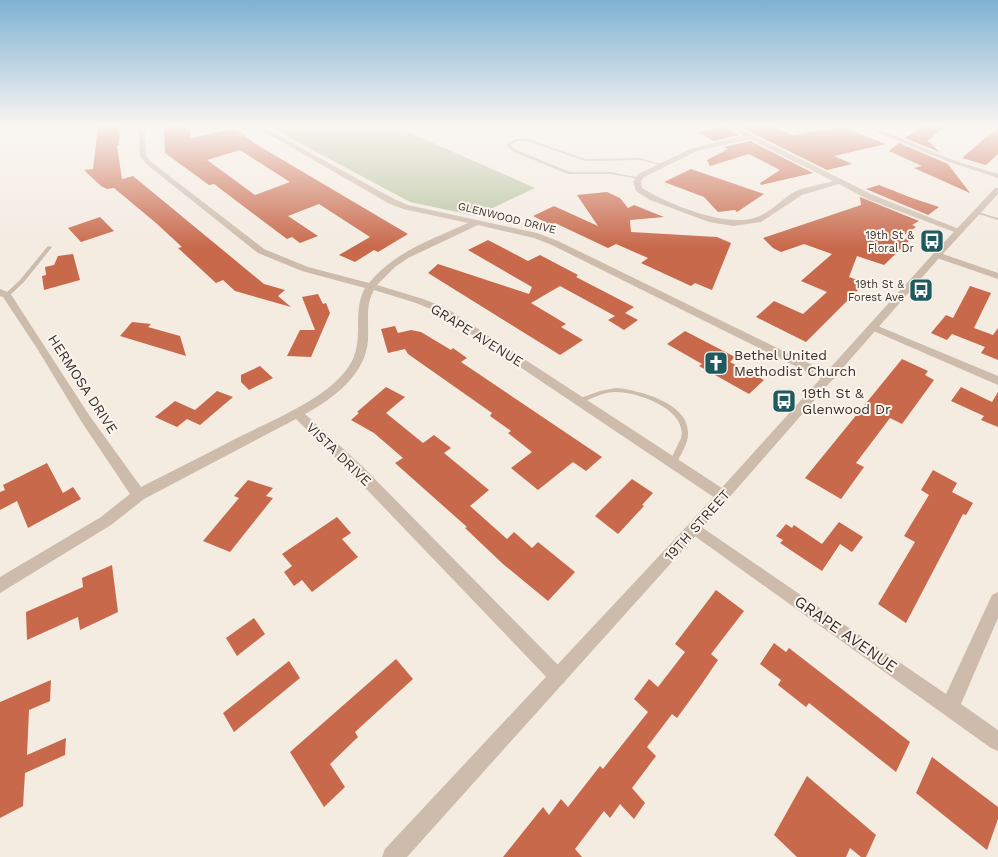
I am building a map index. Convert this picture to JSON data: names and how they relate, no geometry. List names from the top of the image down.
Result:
{
  "streets": {
    "street": [
      "GLENWOOD DRIVE",
      "GRAPE AVENUE",
      "HERMOSA DRIVE",
      "VISTA DRIVE",
      "19TH STREET"
    ]
  },
  "crossings": [
    ["GLENWOOD DRIVE", "19TH STREET"],
    ["GRAPE AVENUE", "19TH STREET"],
    ["HERMOSA DRIVE", "VISTA DRIVE"],
    ["VISTA DRIVE", "19TH STREET"]
  ],
  "places": {
    "bus stop": ["19th St & Floral Dr", "19th St & Forest Ave", "19th St & Glenwood Dr"],
    "church": ["Bethel United Methodist Church"]
  }
}
